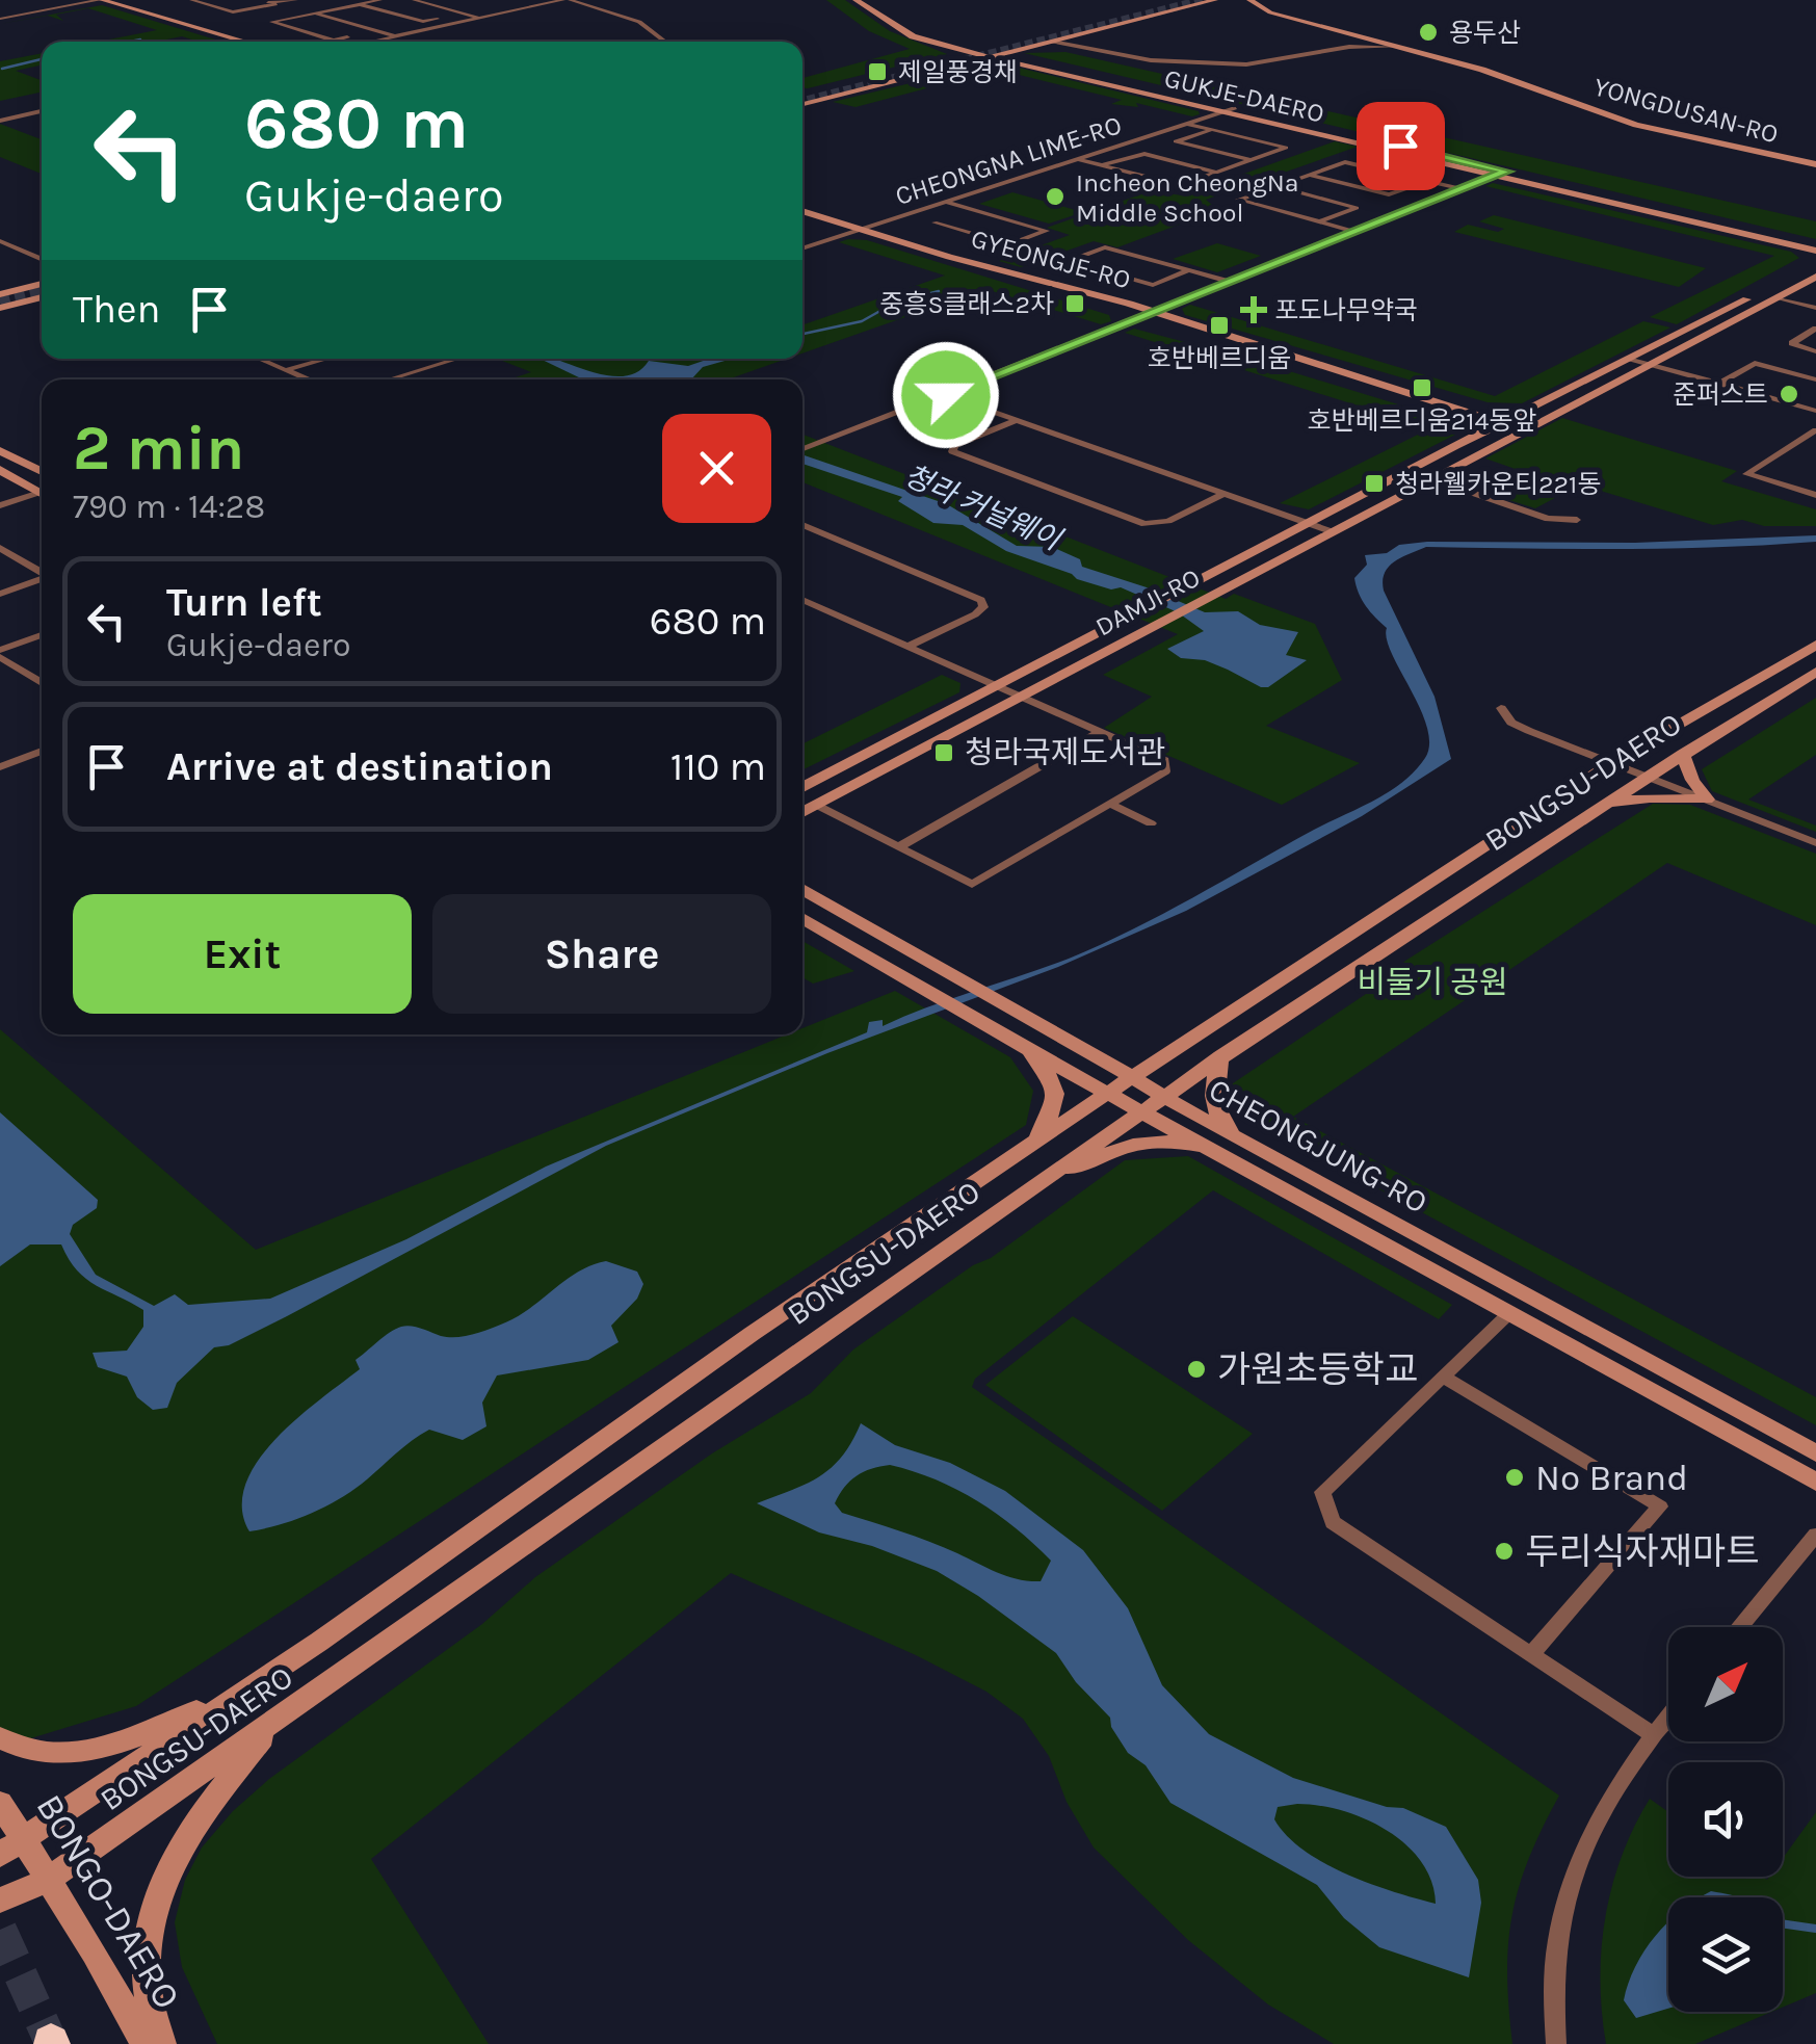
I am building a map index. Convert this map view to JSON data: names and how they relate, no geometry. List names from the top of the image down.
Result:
{
  "streets": {
    "street": [
      "GUKJE-DAERO",
      "YONGDUSAN-RO",
      "CHEONGNA LIME-RO",
      "GYEONGJE-RO",
      "DAMJI-RO",
      "BONGSU-DAERO",
      "CHEONGJUNG-RO",
      "BONGO-DAERO"
    ]
  },
  "crossings": [
    ["GUKJE-DAERO", "CHEONGNA LIME-RO"],
    ["CHEONGNA LIME-RO", "GYEONGJE-RO"],
    ["GYEONGJE-RO", "DAMJI-RO"],
    ["BONGSU-DAERO", "CHEONGJUNG-RO"],
    ["BONGSU-DAERO", "BONGO-DAERO"]
  ],
  "water": ["청라 커널웨이"],
  "parks": ["비둘기 공원"],
  "places": {
    "other": [
      "용두산",
      "Incheon CheongNa Middle School",
      "준퍼스트",
      "가원초등학교",
      "No Brand",
      "두리식자재마트"
    ],
    "transit": [
      "제일풍경채",
      "중흥S클래스2차",
      "호반베르디움",
      "호반베르디움214동앞",
      "청라웰카운티221동",
      "청라국제도서관"
    ],
    "health": ["포도나무약국"]
  },
  "north": "top right",
  "page": {
    "turn": ["680 m", "Gukje-daero"],
    "then": "Then",
    "heading": ["2 min", "790 m · 14:28"],
    "list": [
      {
        "name": "Turn left",
        "note": "Gukje-daero",
        "value": "680 m"
      },
      {
        "name": "Arrive at destination",
        "value": "110 m"
      }
    ],
    "buttons": ["Exit", "Share"]
  }
}
